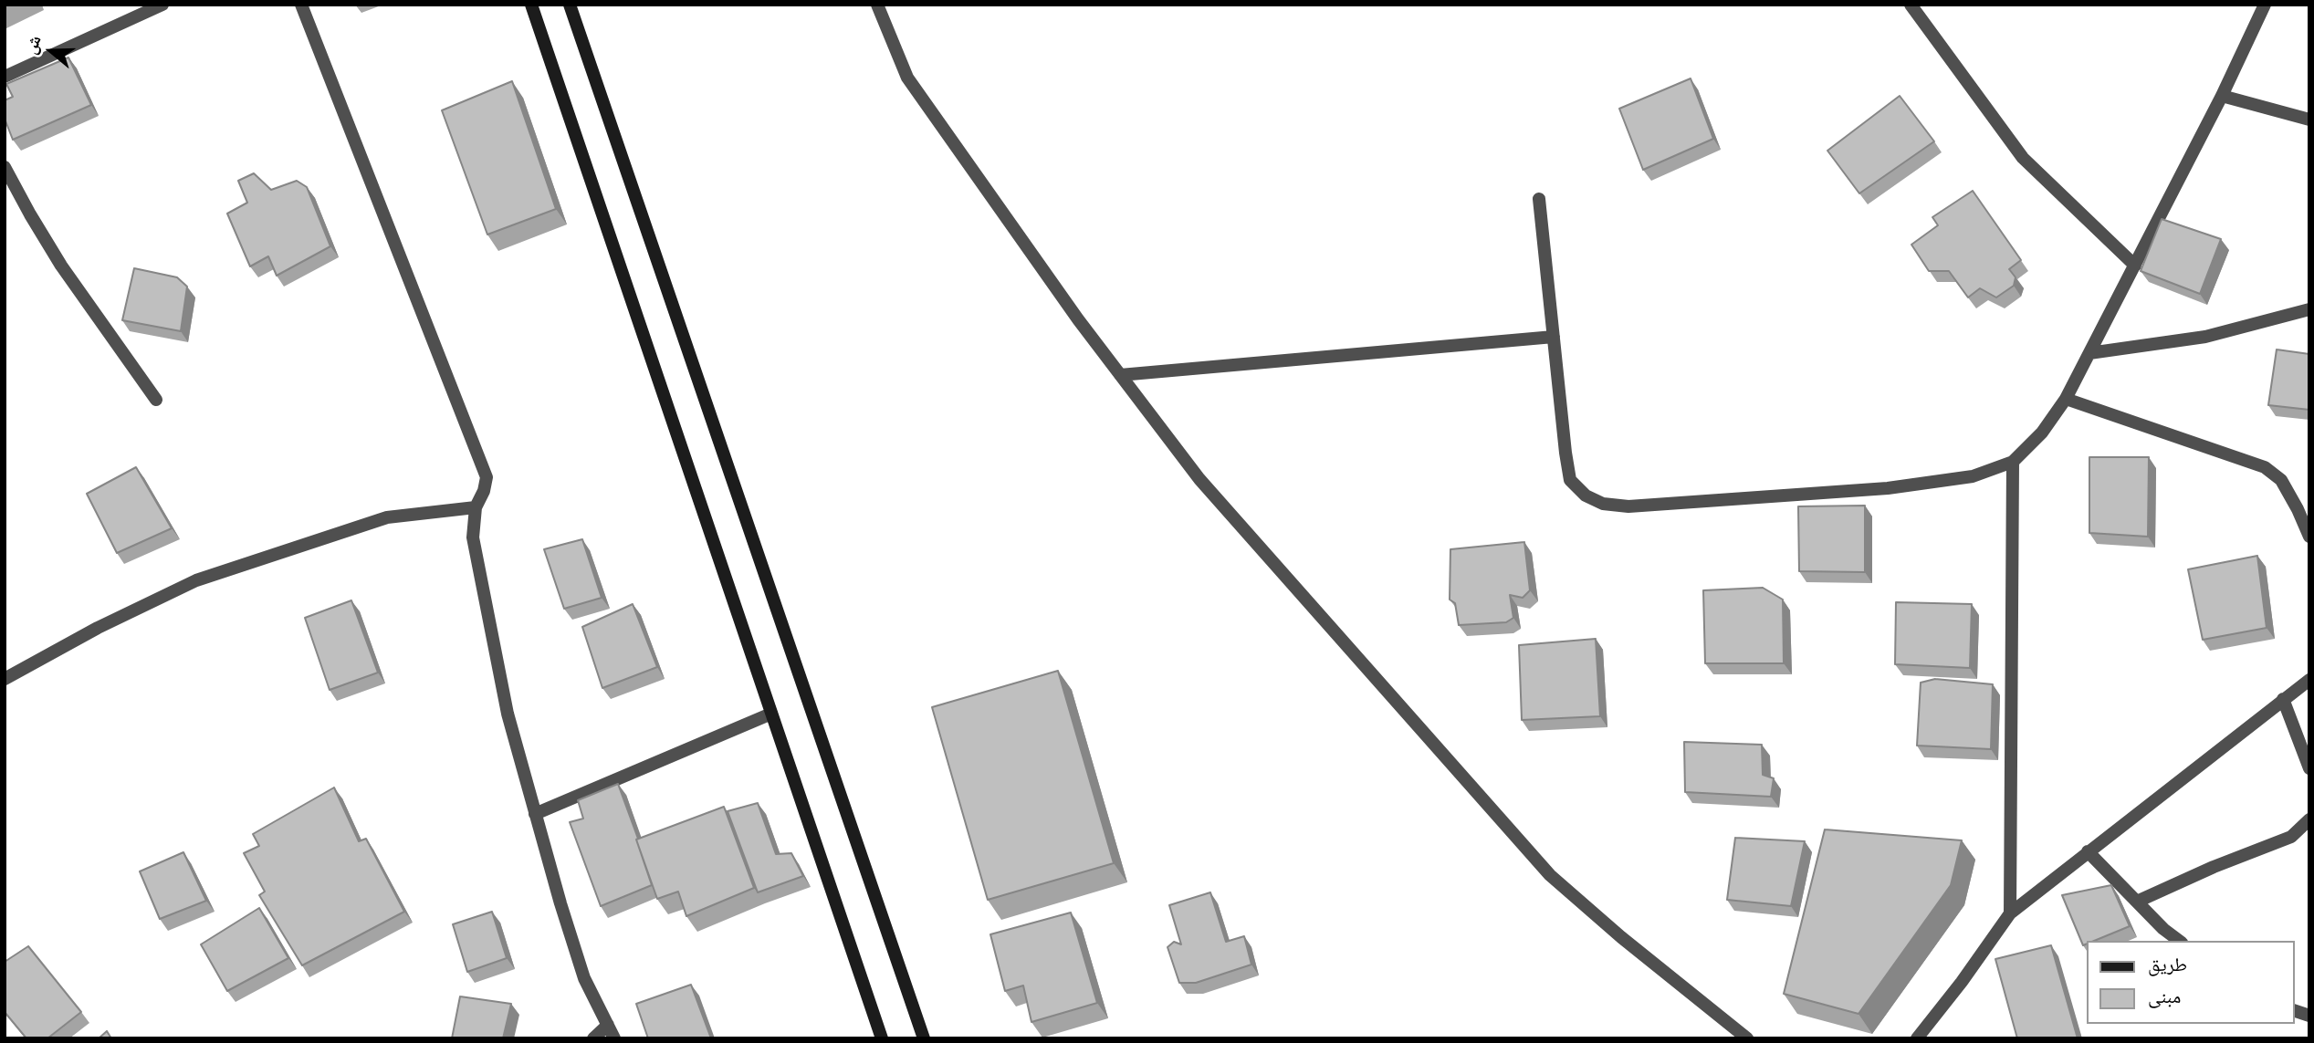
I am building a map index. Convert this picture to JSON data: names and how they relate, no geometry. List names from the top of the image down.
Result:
{
  "legend": ["طريق", "مبنى"],
  "north": "left"
}
